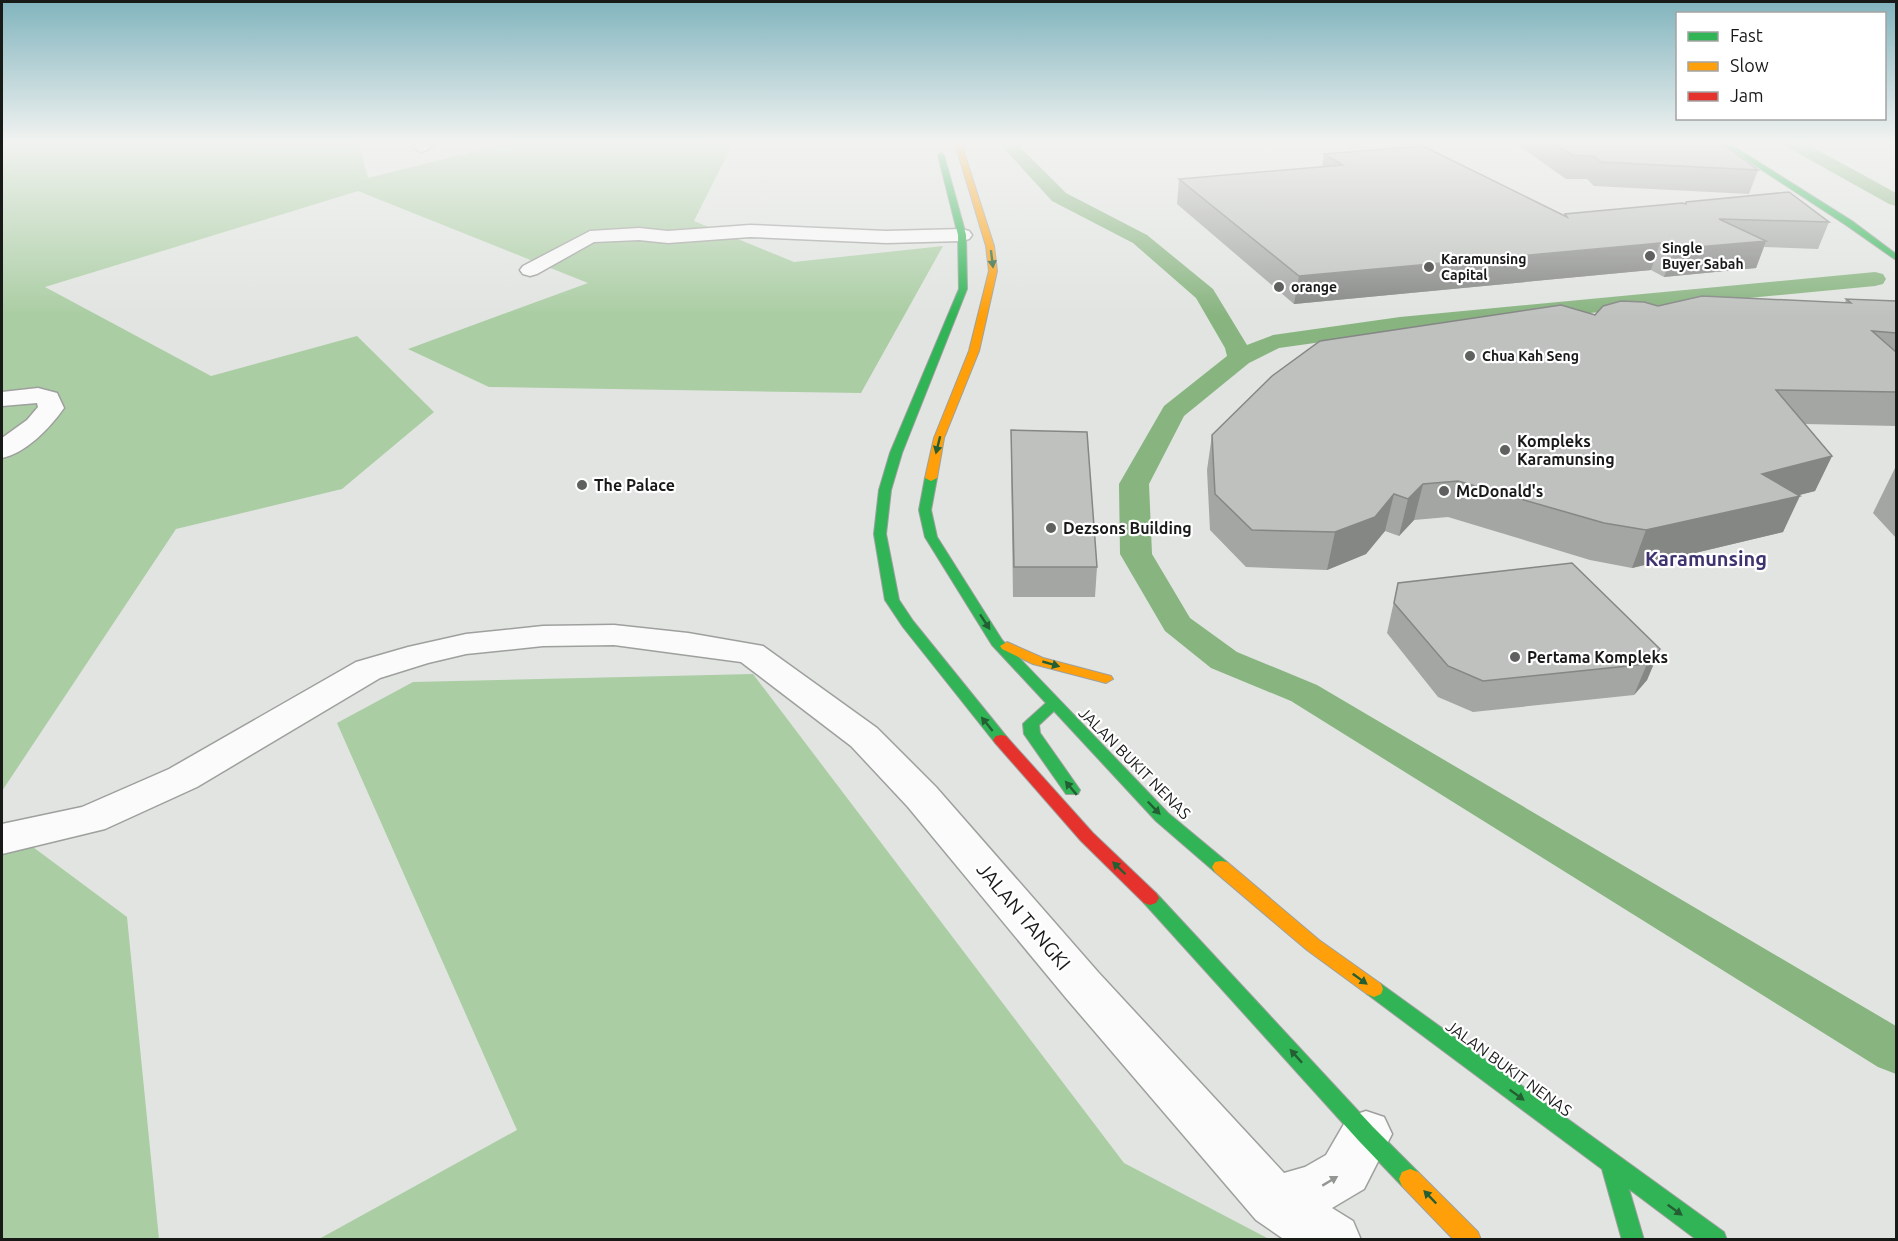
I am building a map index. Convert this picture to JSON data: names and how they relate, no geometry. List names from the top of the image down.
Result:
{
  "streets": {
    "main road": ["JALAN BUKIT NENAS"],
    "street": ["JALAN TANGKI"]
  },
  "districts": ["Karamunsing"],
  "places": [
    "Single Buyer Sabah",
    "Karamunsing Capital",
    "orange",
    "Chua Kah Seng",
    "Kompleks Karamunsing",
    "The Palace",
    "McDonald's",
    "Dezsons Building",
    "Pertama Kompleks"
  ],
  "legend": ["Fast", "Slow", "Jam"]
}
